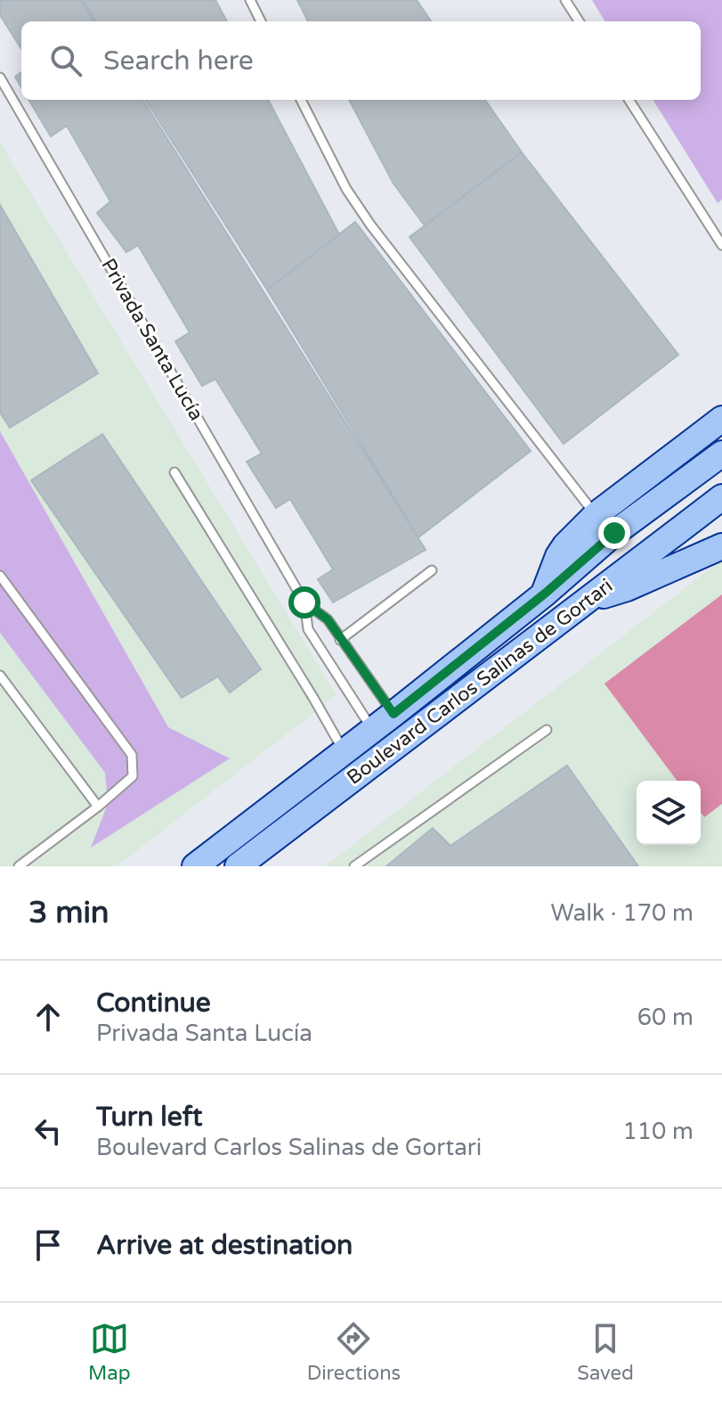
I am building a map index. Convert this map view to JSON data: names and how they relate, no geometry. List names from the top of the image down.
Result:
{
  "streets": {
    "main road": ["Boulevard Carlos Salinas de Gortari"],
    "lane": ["Privada Santa Lucía"]
  },
  "crossings": [
    ["Privada Santa Lucía", "Boulevard Carlos Salinas de Gortari"]
  ],
  "page": {
    "search": "Search here",
    "heading": ["3 min", "Walk · 170 m"],
    "list": [
      ["Continue", "Privada Santa Lucía", "60 m"],
      ["Turn left", "Boulevard Carlos Salinas de Gortari", "110 m"],
      "Arrive at destination"
    ],
    "nav": ["Map", "Directions", "Saved"]
  }
}
